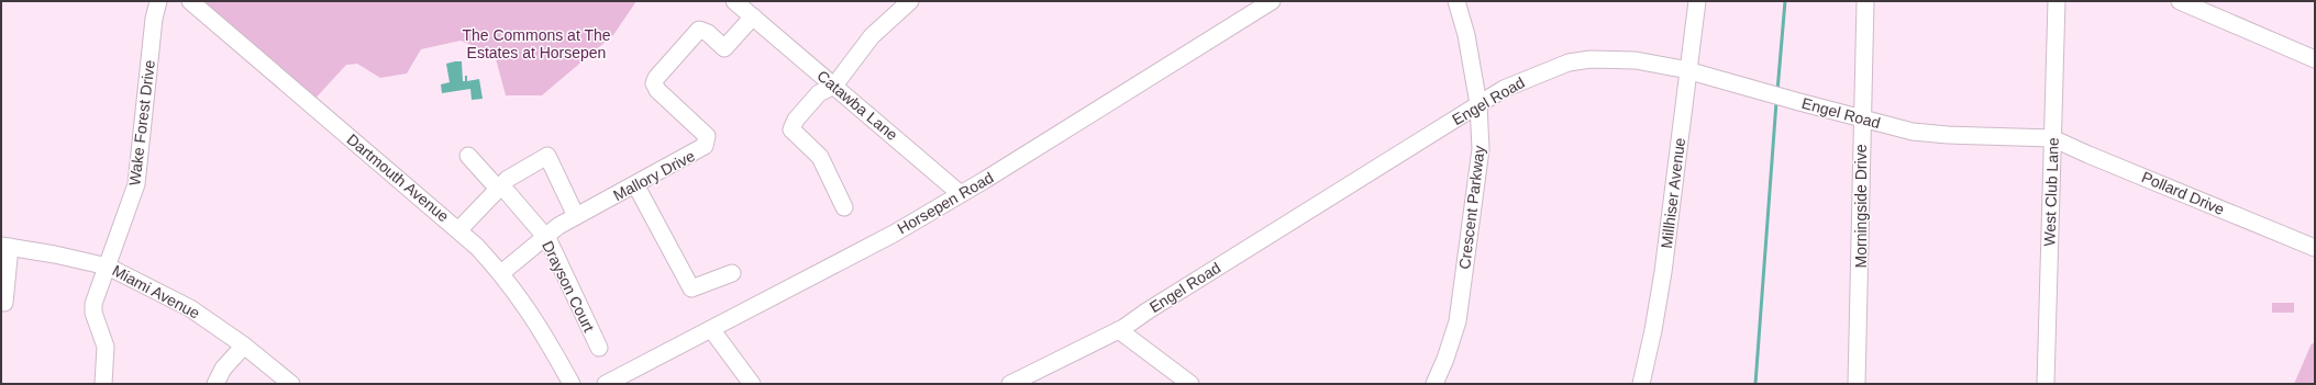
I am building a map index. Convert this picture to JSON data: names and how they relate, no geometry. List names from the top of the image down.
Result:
{
  "streets": {
    "street": [
      "Engel Road",
      "Catawba Lane",
      "Wake Forest Drive",
      "Mallory Drive",
      "Dartmouth Avenue",
      "West Club Lane",
      "Millhiser Avenue",
      "Pollard Drive",
      "Horsepen Road",
      "Morningside Drive",
      "Crescent Parkway",
      "Drayson Court",
      "Miami Avenue"
    ]
  },
  "crossings": [
    ["Engel Road", "West Club Lane"],
    ["Engel Road", "Millhiser Avenue"],
    ["Engel Road", "Pollard Drive"],
    ["Engel Road", "Morningside Drive"],
    ["Engel Road", "Crescent Parkway"],
    ["Catawba Lane", "Mallory Drive"],
    ["Catawba Lane", "Horsepen Road"],
    ["Wake Forest Drive", "Miami Avenue"],
    ["Mallory Drive", "Dartmouth Avenue"],
    ["Mallory Drive", "Drayson Court"],
    ["West Club Lane", "Pollard Drive"]
  ],
  "parks": ["The Commons at The Estates at Horsepen"]
}
